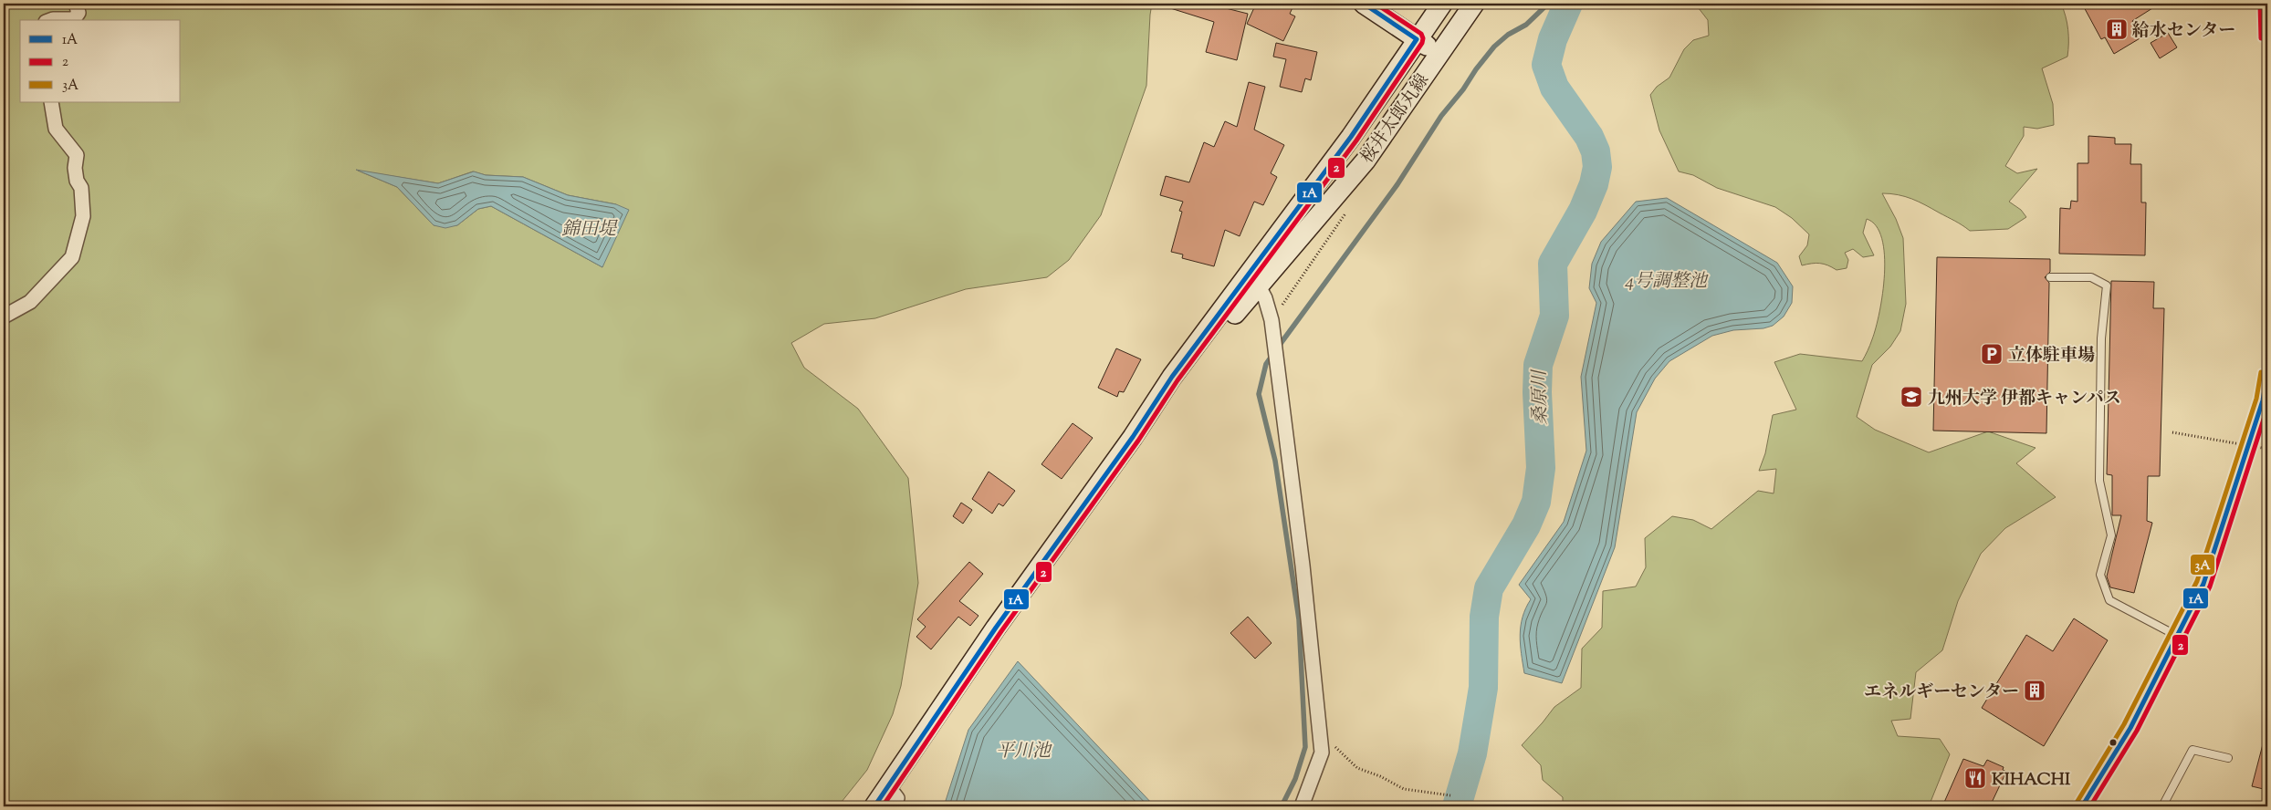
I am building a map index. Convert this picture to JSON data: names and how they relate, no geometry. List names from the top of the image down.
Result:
{
  "streets": {
    "main road": ["桜井太郎丸線"]
  },
  "water": [
    "錦田堤",
    "4号調整池",
    "桑原川",
    "平川池"
  ],
  "places": {
    "building": ["給水センター", "エネルギーセンター"],
    "parking": ["立体駐車場"],
    "school or university": ["九州大学 伊都キャンパス"],
    "restaurant": ["KIHACHI"]
  },
  "lines": ["transit line 1A", "transit line 2", "transit line 3A"],
  "legend": ["1A", "2", "3A"]
}
